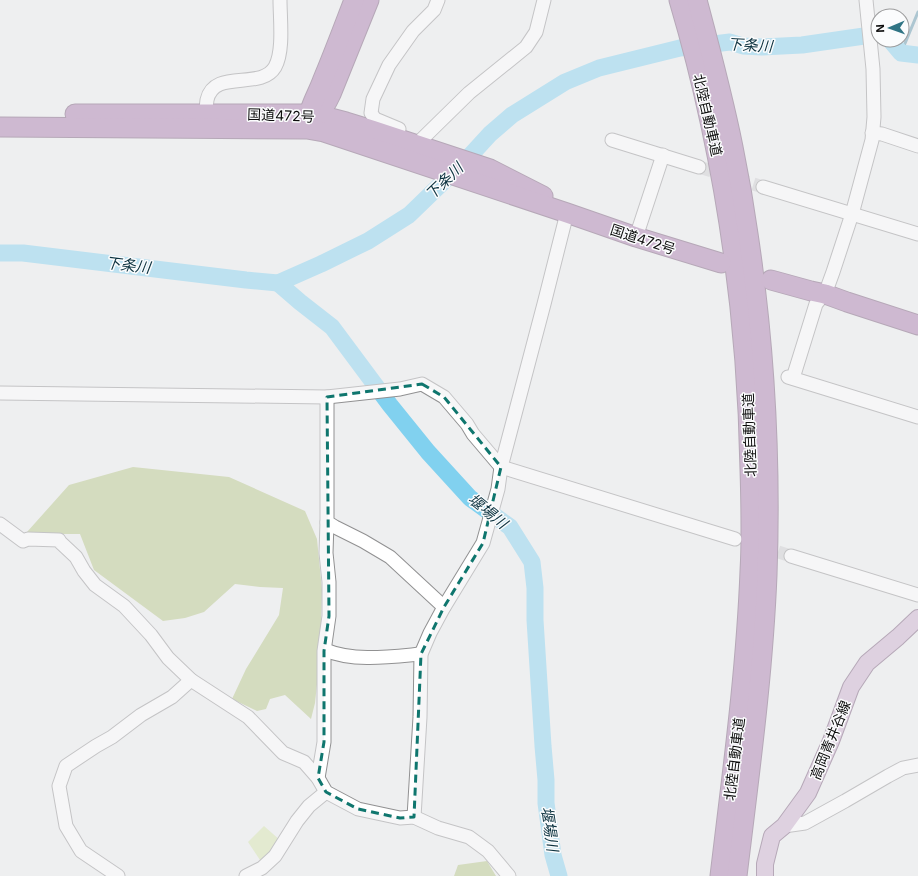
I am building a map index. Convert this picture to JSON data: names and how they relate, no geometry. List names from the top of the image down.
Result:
{
  "streets": {
    "highway": ["国道472号", "北陸自動車道"],
    "main road": ["高岡青井谷線"]
  },
  "water": ["下条川", "堰場川"],
  "north": "left"
}
